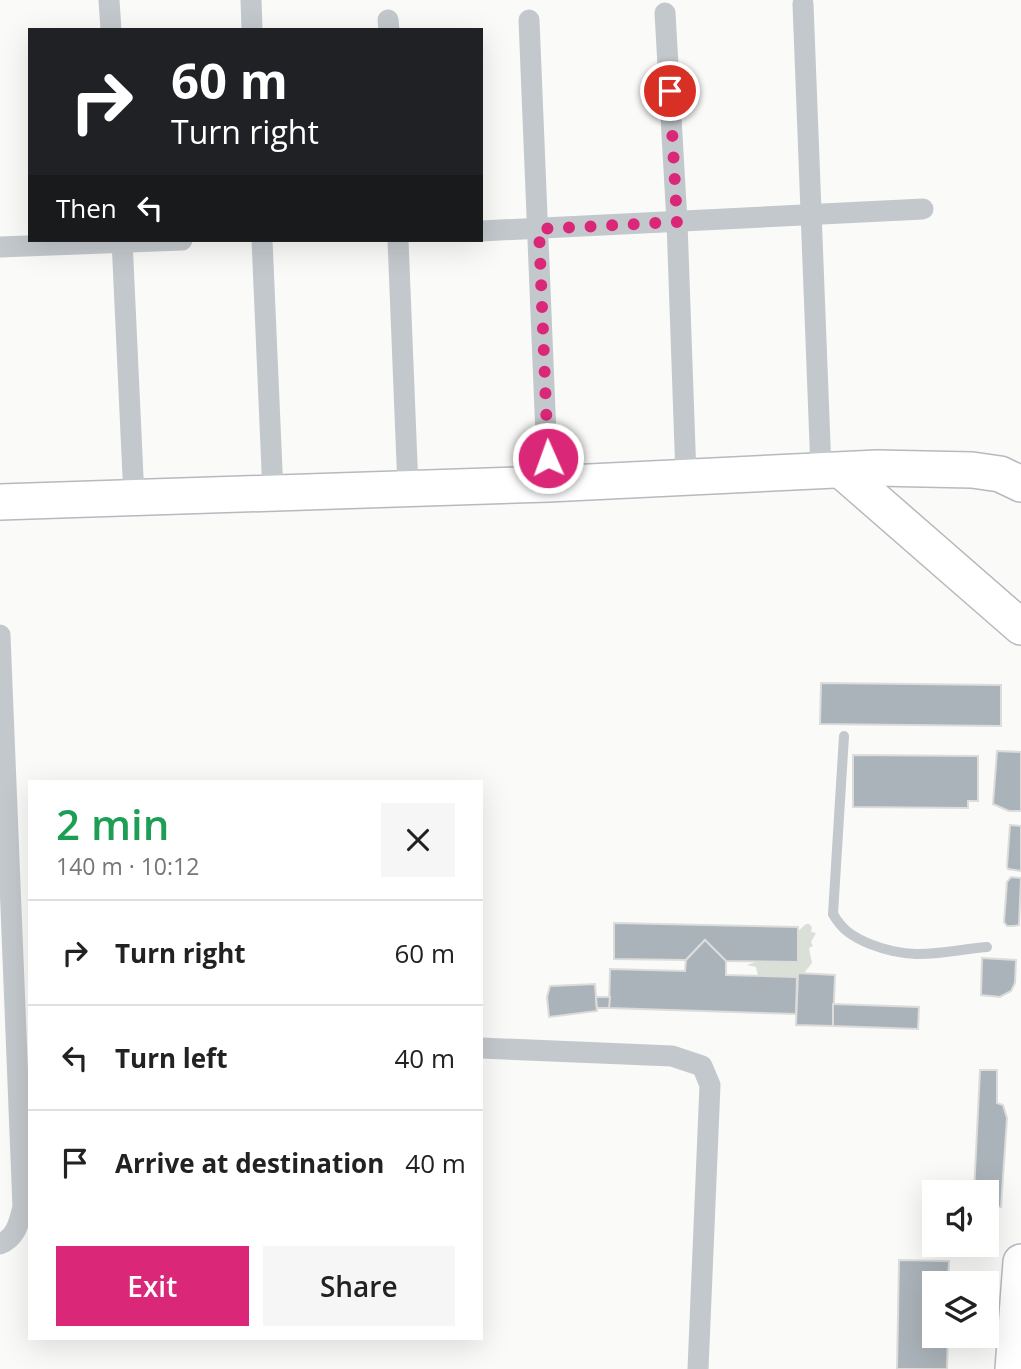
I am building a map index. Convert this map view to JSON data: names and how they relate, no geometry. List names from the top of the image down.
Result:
{
  "page": {
    "turn": ["60 m", "Turn right"],
    "then": "Then",
    "heading": ["2 min", "140 m · 10:12"],
    "list": [
      {
        "name": "Turn right",
        "value": "60 m"
      },
      {
        "name": "Turn left",
        "value": "40 m"
      },
      {
        "name": "Arrive at destination",
        "value": "40 m"
      }
    ],
    "buttons": ["Exit", "Share"]
  }
}
